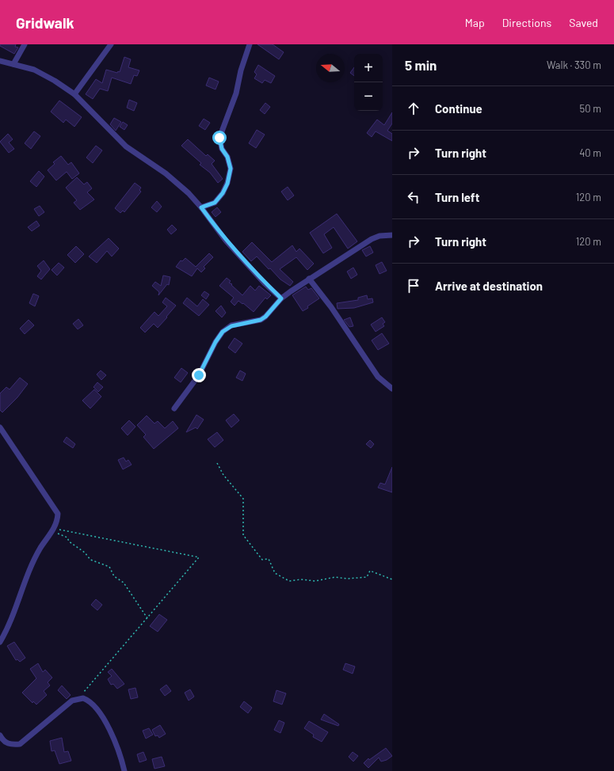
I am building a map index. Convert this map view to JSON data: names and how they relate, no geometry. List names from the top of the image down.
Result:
{
  "north": "left",
  "page": {
    "header": "Gridwalk",
    "nav": ["Map", "Directions", "Saved"],
    "heading": ["5 min", "Walk · 330 m"],
    "map_buttons": ["+", "−"],
    "list": [
      ["Continue", "50 m"],
      ["Turn right", "40 m"],
      ["Turn left", "120 m"],
      ["Turn right", "120 m"],
      "Arrive at destination"
    ]
  }
}
